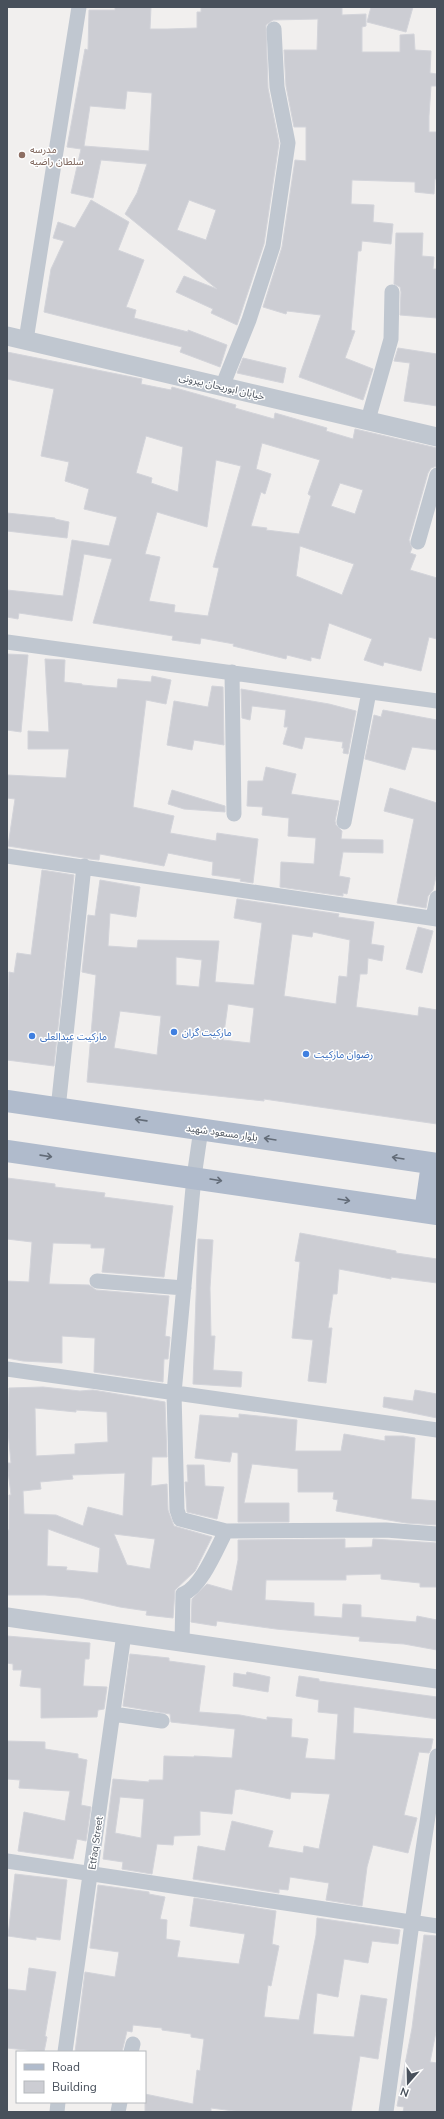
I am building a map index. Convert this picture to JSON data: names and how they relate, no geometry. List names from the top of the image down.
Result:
{
  "streets": {
    "main road": ["بلوار مسعود شهید"],
    "street": ["خیابان ابوریحان بیرونی", "Etfaq Street"]
  },
  "places": [
    "مدرسه سلطان راضیه",
    "مارکیت گران",
    "مارکیت عبدالعلی",
    "رضوان مارکیت"
  ],
  "legend": ["Road", "Building"],
  "north": "bottom"
}
